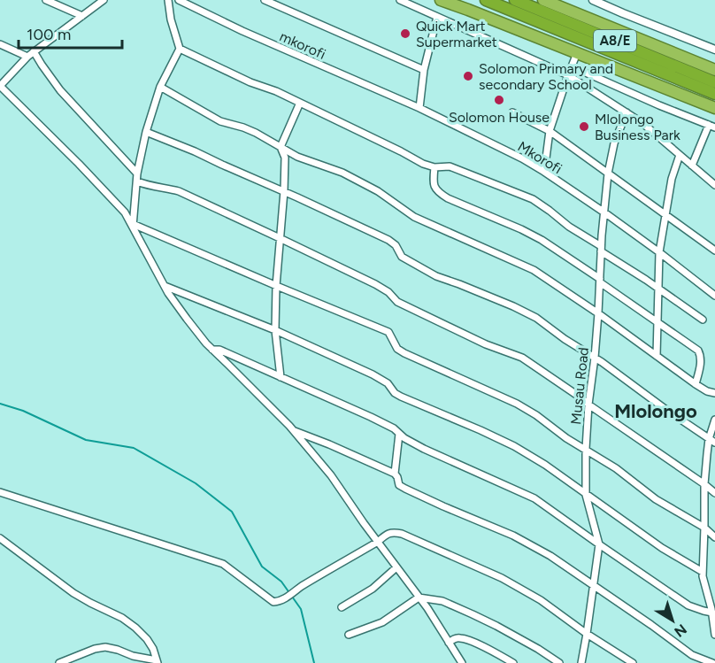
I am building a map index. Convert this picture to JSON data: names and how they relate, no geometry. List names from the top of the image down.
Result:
{
  "streets": {
    "highway": ["A8/E"],
    "street": ["mkorofi", "Mkorofi", "Musau Road"]
  },
  "crossings": [
    ["mkorofi", "Mkorofi"],
    ["Mkorofi", "Musau Road"]
  ],
  "districts": ["Mlolongo"],
  "places": [
    "Quick Mart Supermarket",
    "Solomon Primary and secondary School",
    "Solomon House",
    "Mlolongo Business Park"
  ],
  "scale_bar": "100 m",
  "north": "bottom right"
}
